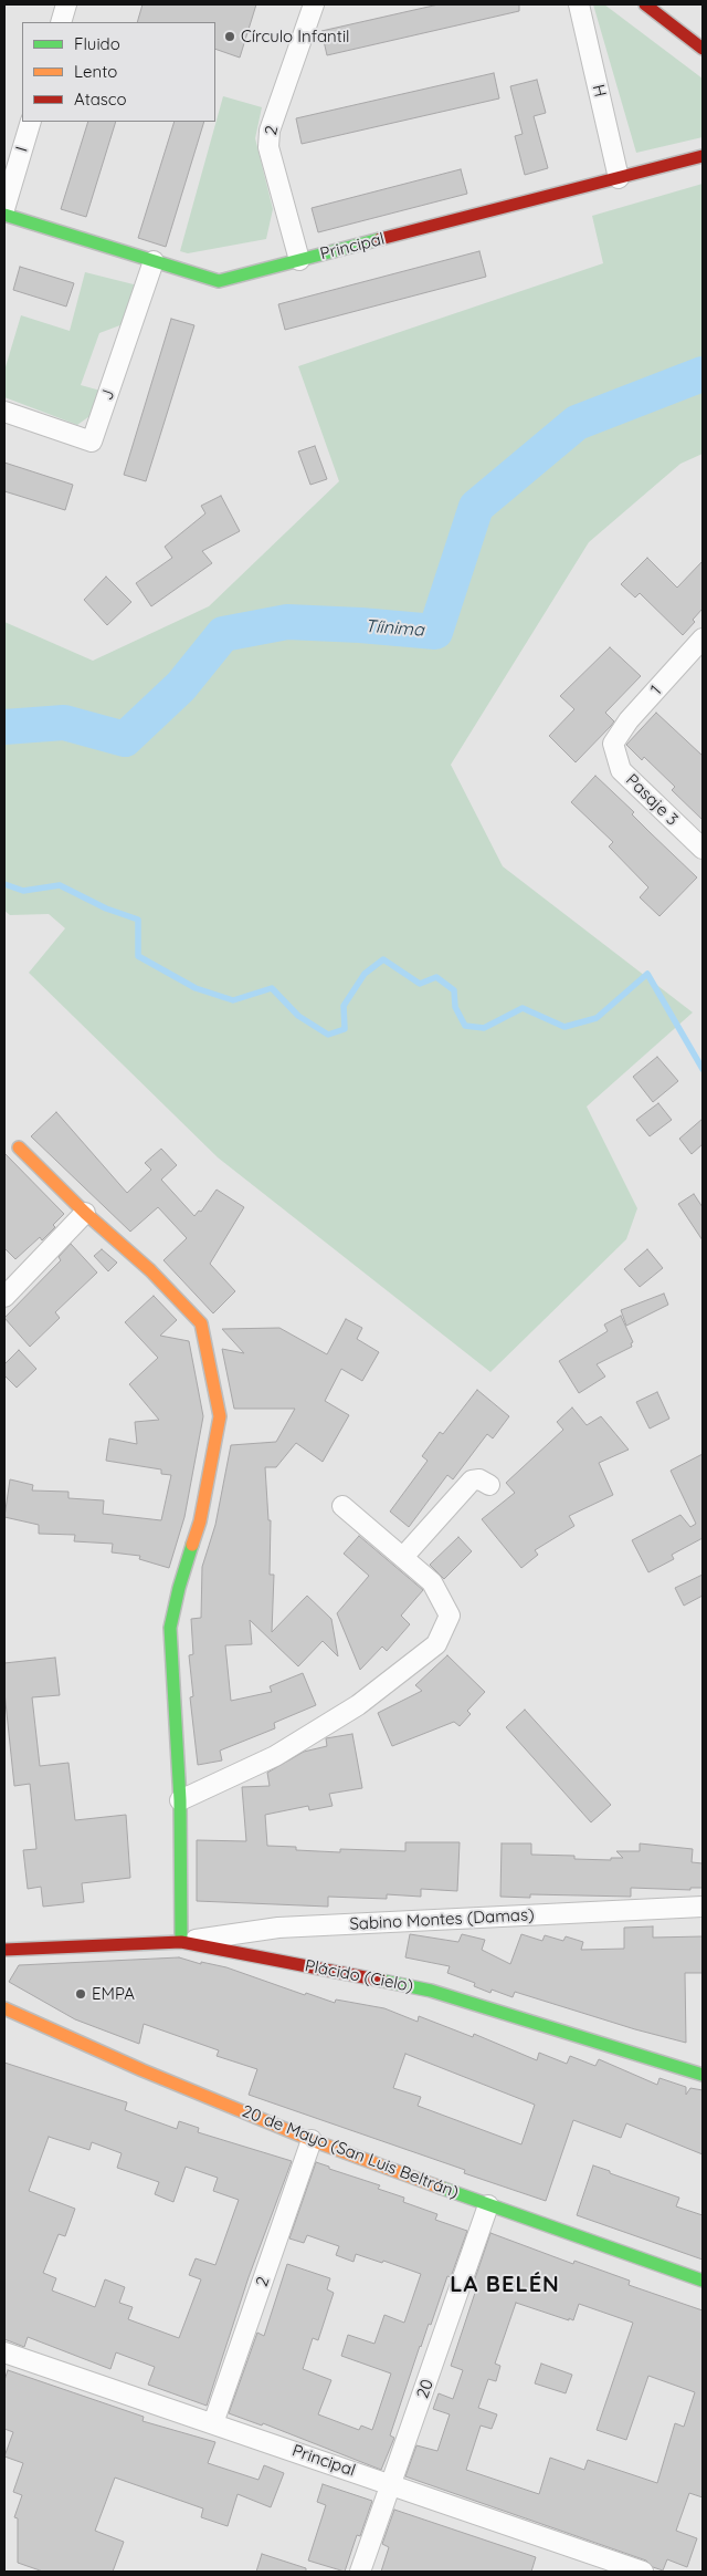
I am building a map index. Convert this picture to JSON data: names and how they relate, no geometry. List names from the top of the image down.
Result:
{
  "streets": {
    "street": [
      "H",
      "2",
      "I",
      "Principal",
      "J",
      "1",
      "Pasaje 3",
      "Sabino Montes (Damas)",
      "Plácido (Cielo)",
      "20 de Mayo (San Luis Beltrán)",
      "20"
    ]
  },
  "crossings": [
    ["H", "Principal"],
    ["2", "Principal"],
    ["2", "20 de Mayo (San Luis Beltrán)"],
    ["Principal", "J"],
    ["Principal", "20"],
    ["1", "Pasaje 3"],
    ["Sabino Montes (Damas)", "Plácido (Cielo)"],
    ["20 de Mayo (San Luis Beltrán)", "20"]
  ],
  "districts": ["LA BELÉN"],
  "water": ["Tíinima"],
  "places": ["Círculo Infantil", "EMPA"],
  "legend": ["Fluido", "Lento", "Atasco"]
}
